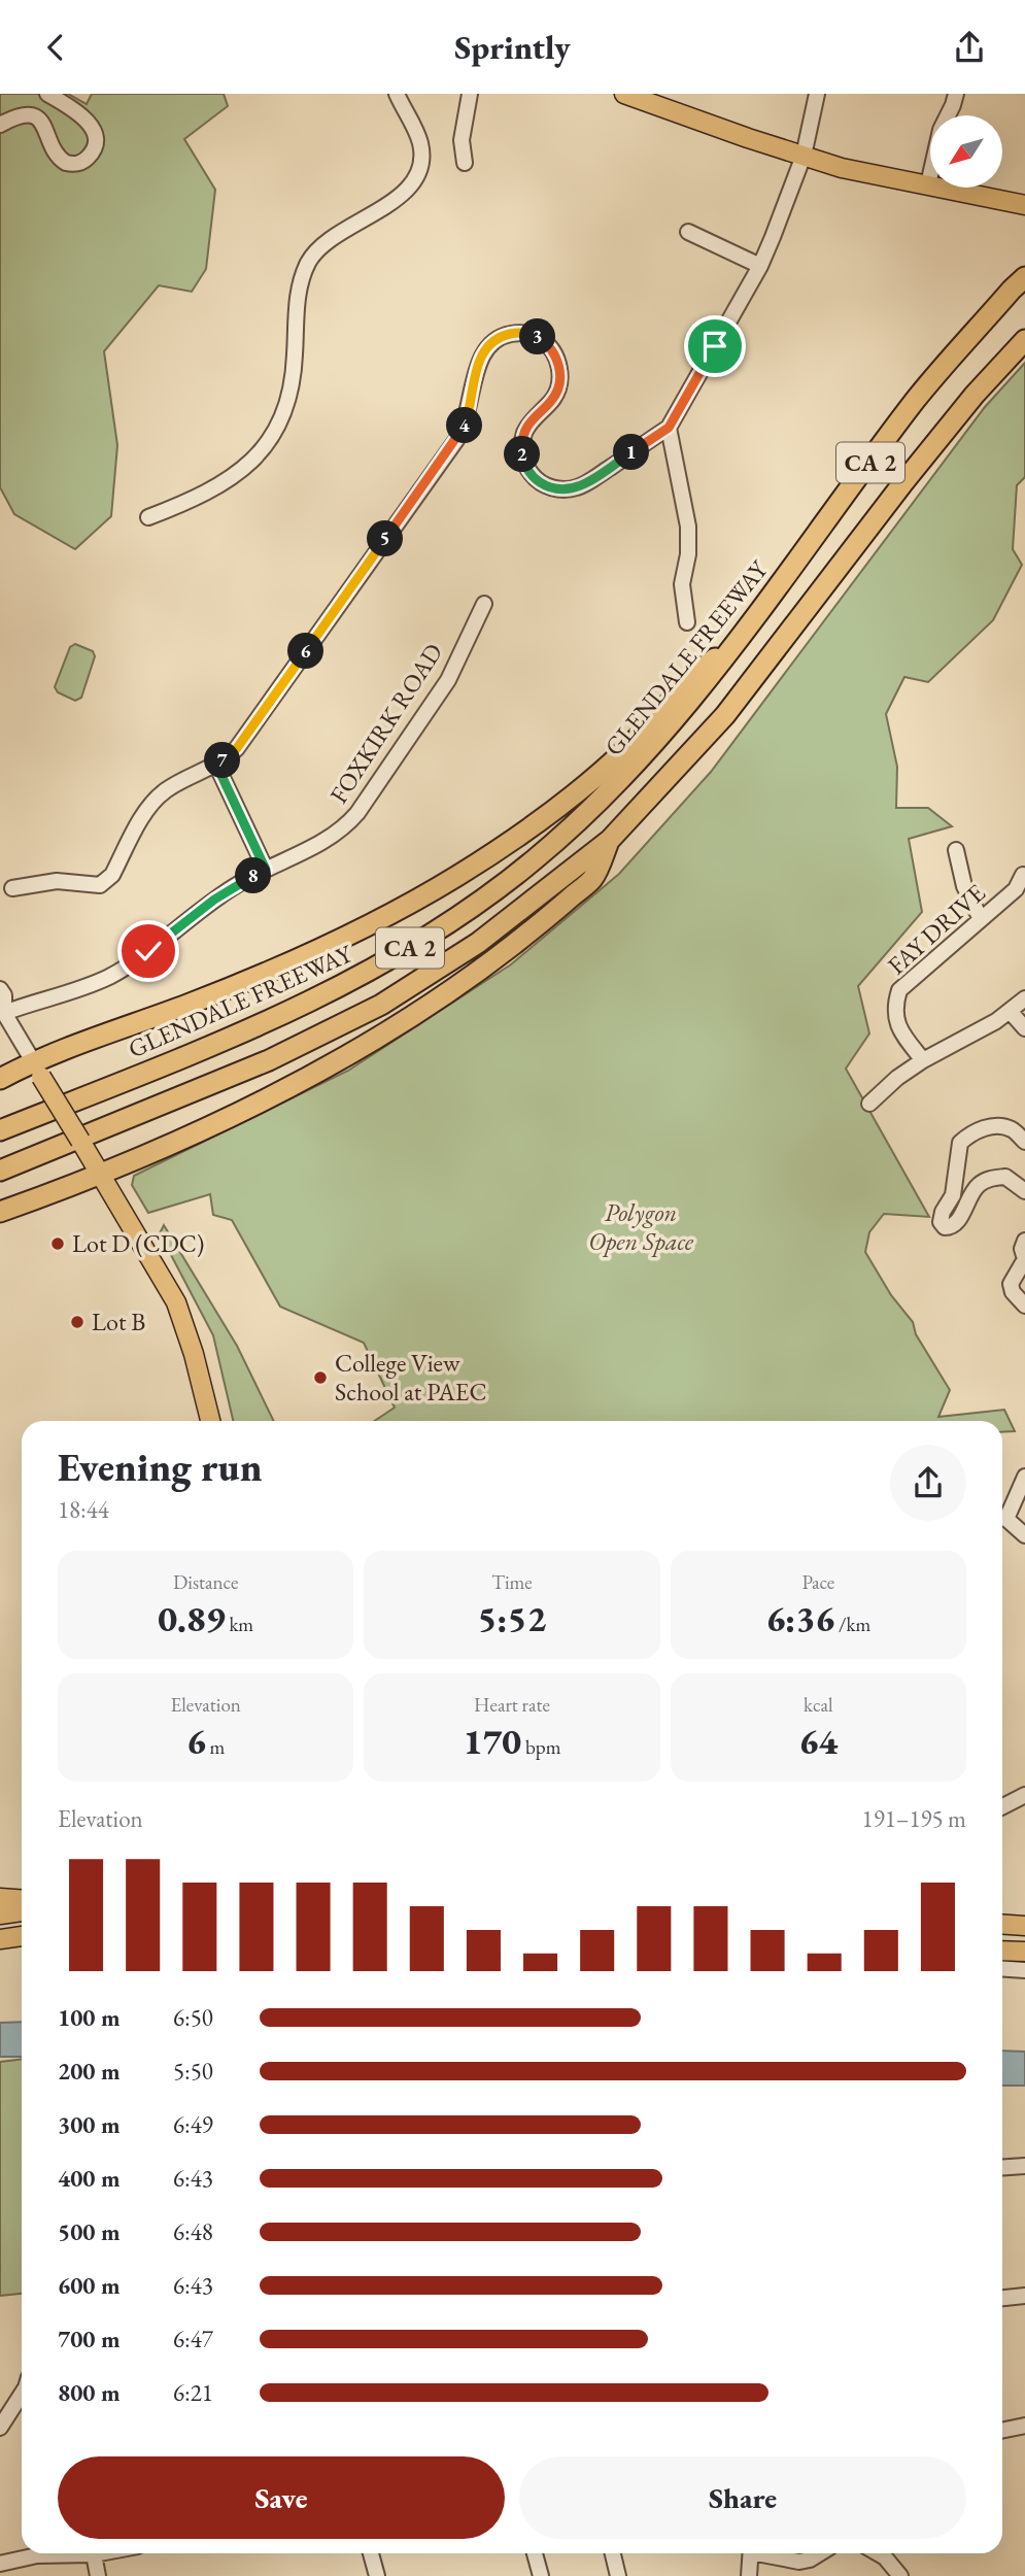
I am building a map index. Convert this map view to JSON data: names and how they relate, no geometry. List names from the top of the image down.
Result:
{
  "streets": {
    "highway": ["CA 2", "GLENDALE FREEWAY"],
    "street": ["FOXKIRK ROAD", "FAY DRIVE"]
  },
  "parks": ["Polygon Open Space"],
  "places": ["Lot D (CDC)", "Lot B", "College View School at PAEC"],
  "north": "bottom left",
  "page": {
    "header": "Sprintly",
    "pins": [
      "3",
      "4",
      "1",
      "2",
      "5",
      "6",
      "7",
      "8"
    ],
    "heading": ["Evening run", "18:44"],
    "stats": [
      ["Distance", "0.89 km"],
      ["Time", "5:52"],
      ["Pace", "6:36 /km"],
      ["Elevation", "6 m"],
      ["Heart rate", "170 bpm"],
      ["kcal", "64"]
    ],
    "chart": ["Elevation", "191–195 m"],
    "list": [
      {
        "name": "100 m",
        "note": "6:50"
      },
      {
        "name": "200 m",
        "note": "5:50"
      },
      {
        "name": "300 m",
        "note": "6:49"
      },
      {
        "name": "400 m",
        "note": "6:43"
      },
      {
        "name": "500 m",
        "note": "6:48"
      },
      {
        "name": "600 m",
        "note": "6:43"
      },
      {
        "name": "700 m",
        "note": "6:47"
      },
      {
        "name": "800 m",
        "note": "6:21"
      }
    ],
    "buttons": ["Save", "Share"]
  }
}
